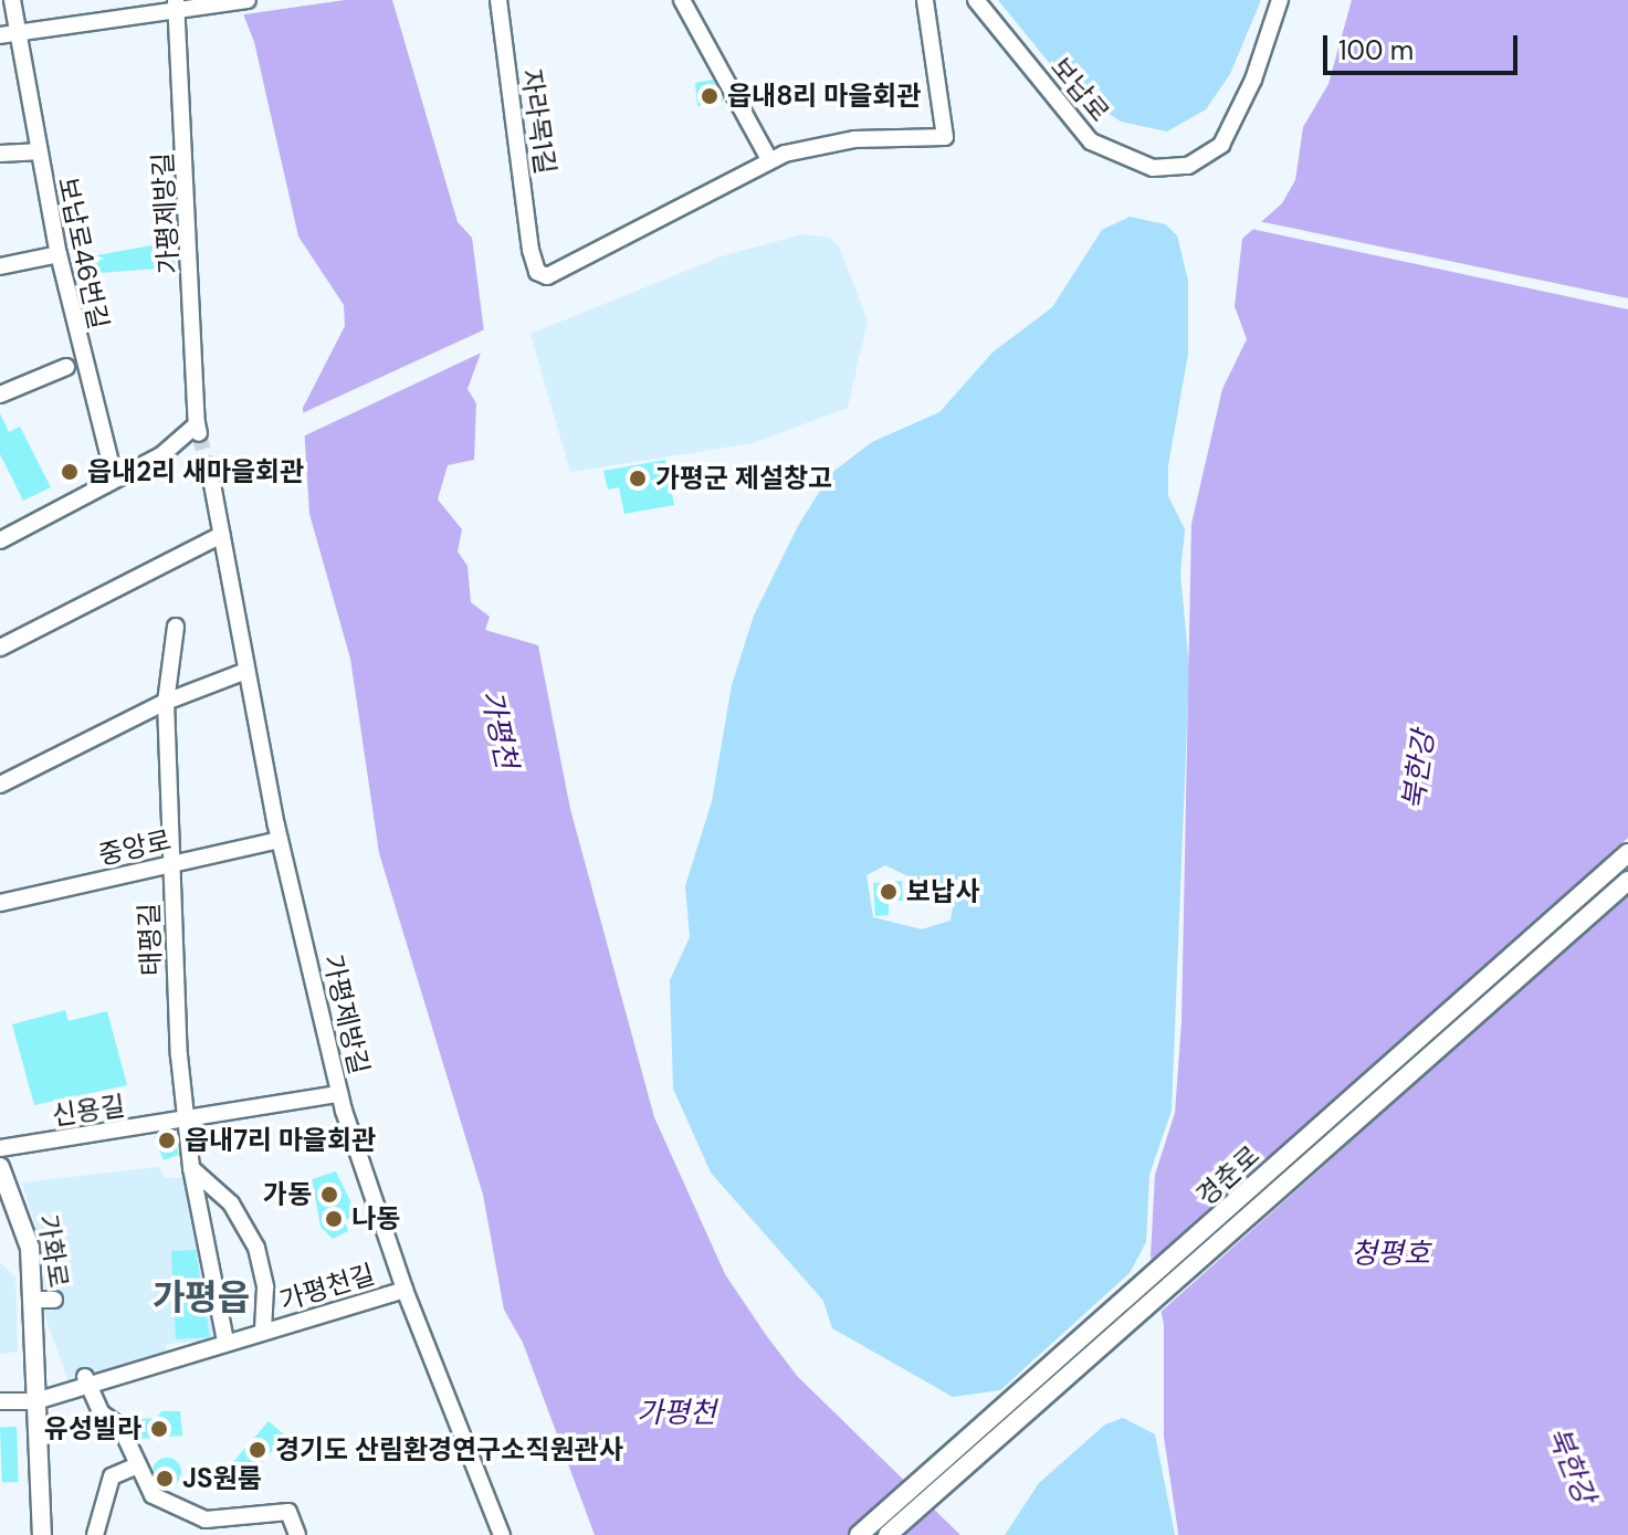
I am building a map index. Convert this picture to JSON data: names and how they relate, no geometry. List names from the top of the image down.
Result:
{
  "streets": {
    "main road": ["경춘로", "가화로"],
    "street": [
      "보납로",
      "자라목1길",
      "가평제방길",
      "보납로46번길",
      "중앙로",
      "태평길",
      "신용길",
      "가평천길"
    ]
  },
  "crossings": [
    ["가평제방길", "보납로46번길"],
    ["가평제방길", "중앙로"],
    ["가평제방길", "신용길"],
    ["가평제방길", "가평천길"],
    ["중앙로", "태평길"],
    ["태평길", "신용길"],
    ["가화로", "가평천길"]
  ],
  "districts": ["가평읍"],
  "water": ["가평천", "북한강", "청평호"],
  "places": [
    "읍내8리 마을회관",
    "읍내2리 새마을회관",
    "가평군 제설창고",
    "보납사",
    "읍내7리 마을회관",
    "가동",
    "나동",
    "유성빌라",
    "경기도 산림환경연구소직원관사",
    "JS원룸"
  ],
  "scale_bar": "100 m"
}
